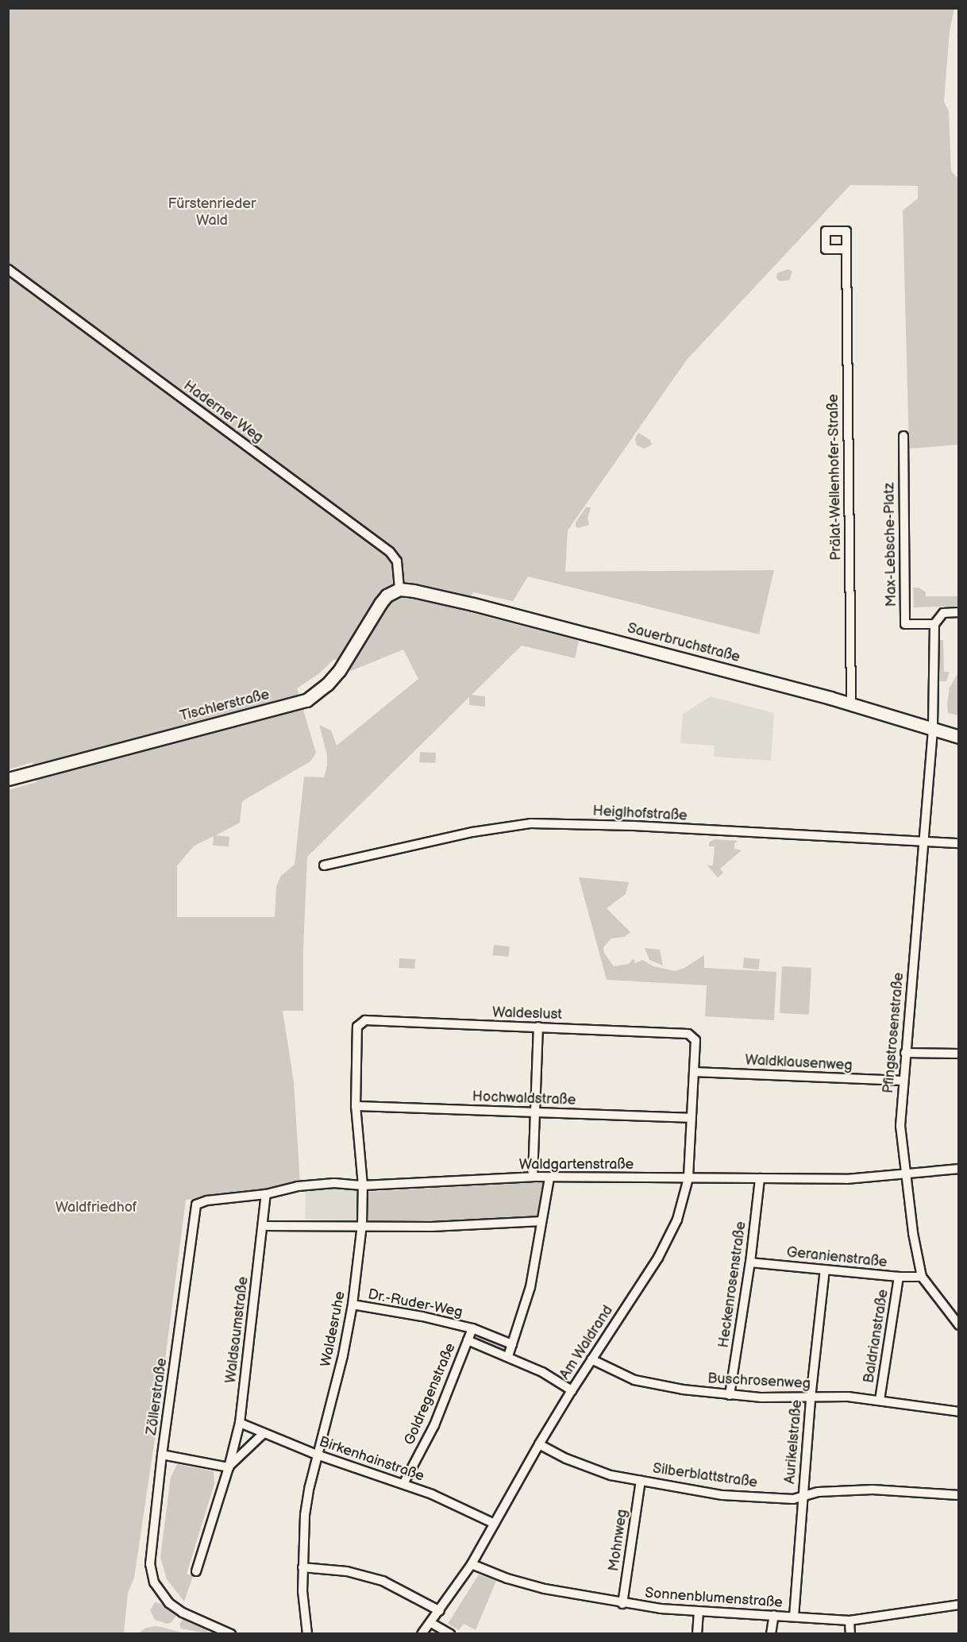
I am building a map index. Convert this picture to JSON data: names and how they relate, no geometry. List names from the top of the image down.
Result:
{
  "streets": {
    "street": [
      "Haderner Weg",
      "Prälat-Wellenhofer-Straße",
      "Max-Lebsche-Platz",
      "Sauerbruchstraße",
      "Tischlerstraße",
      "Heiglhofstraße",
      "Waldeslust",
      "Pfingstrosenstraße",
      "Waldklausenweg",
      "Hochwaldstraße",
      "Waldgartenstraße",
      "Geranienstraße",
      "Heckenrosenstraße",
      "Dr.-Ruder-Weg",
      "Waldesruhe",
      "Waldsaumstraße",
      "Baldrianstraße",
      "Am Waldrand",
      "Buschrosenweg",
      "Goldregenstraße",
      "Zöllerstraße",
      "Aurikelstraße",
      "Birkenhainstraße",
      "Silberblattstraße",
      "Mohnweg",
      "Sonnenblumenstraße"
    ]
  },
  "crossings": [
    ["Haderner Weg", "Sauerbruchstraße"],
    ["Haderner Weg", "Tischlerstraße"],
    ["Prälat-Wellenhofer-Straße", "Sauerbruchstraße"],
    ["Sauerbruchstraße", "Tischlerstraße"],
    ["Sauerbruchstraße", "Pfingstrosenstraße"],
    ["Heiglhofstraße", "Pfingstrosenstraße"],
    ["Waldeslust", "Waldesruhe"],
    ["Waldeslust", "Am Waldrand"],
    ["Pfingstrosenstraße", "Waldklausenweg"],
    ["Pfingstrosenstraße", "Waldgartenstraße"],
    ["Pfingstrosenstraße", "Geranienstraße"],
    ["Waldklausenweg", "Am Waldrand"],
    ["Hochwaldstraße", "Waldesruhe"],
    ["Hochwaldstraße", "Am Waldrand"],
    ["Waldgartenstraße", "Heckenrosenstraße"],
    ["Waldgartenstraße", "Waldesruhe"],
    ["Waldgartenstraße", "Waldsaumstraße"],
    ["Waldgartenstraße", "Am Waldrand"],
    ["Waldgartenstraße", "Zöllerstraße"],
    ["Geranienstraße", "Heckenrosenstraße"],
    ["Geranienstraße", "Baldrianstraße"],
    ["Geranienstraße", "Aurikelstraße"],
    ["Heckenrosenstraße", "Buschrosenweg"],
    ["Dr.-Ruder-Weg", "Waldesruhe"],
    ["Dr.-Ruder-Weg", "Am Waldrand"],
    ["Dr.-Ruder-Weg", "Goldregenstraße"],
    ["Waldesruhe", "Birkenhainstraße"],
    ["Waldsaumstraße", "Birkenhainstraße"],
    ["Baldrianstraße", "Buschrosenweg"],
    ["Am Waldrand", "Buschrosenweg"],
    ["Am Waldrand", "Birkenhainstraße"],
    ["Am Waldrand", "Silberblattstraße"],
    ["Am Waldrand", "Sonnenblumenstraße"],
    ["Buschrosenweg", "Aurikelstraße"],
    ["Goldregenstraße", "Birkenhainstraße"],
    ["Aurikelstraße", "Silberblattstraße"],
    ["Aurikelstraße", "Sonnenblumenstraße"],
    ["Silberblattstraße", "Mohnweg"],
    ["Mohnweg", "Sonnenblumenstraße"]
  ],
  "parks": ["Fürstenrieder Wald", "Waldfriedhof"]
}
